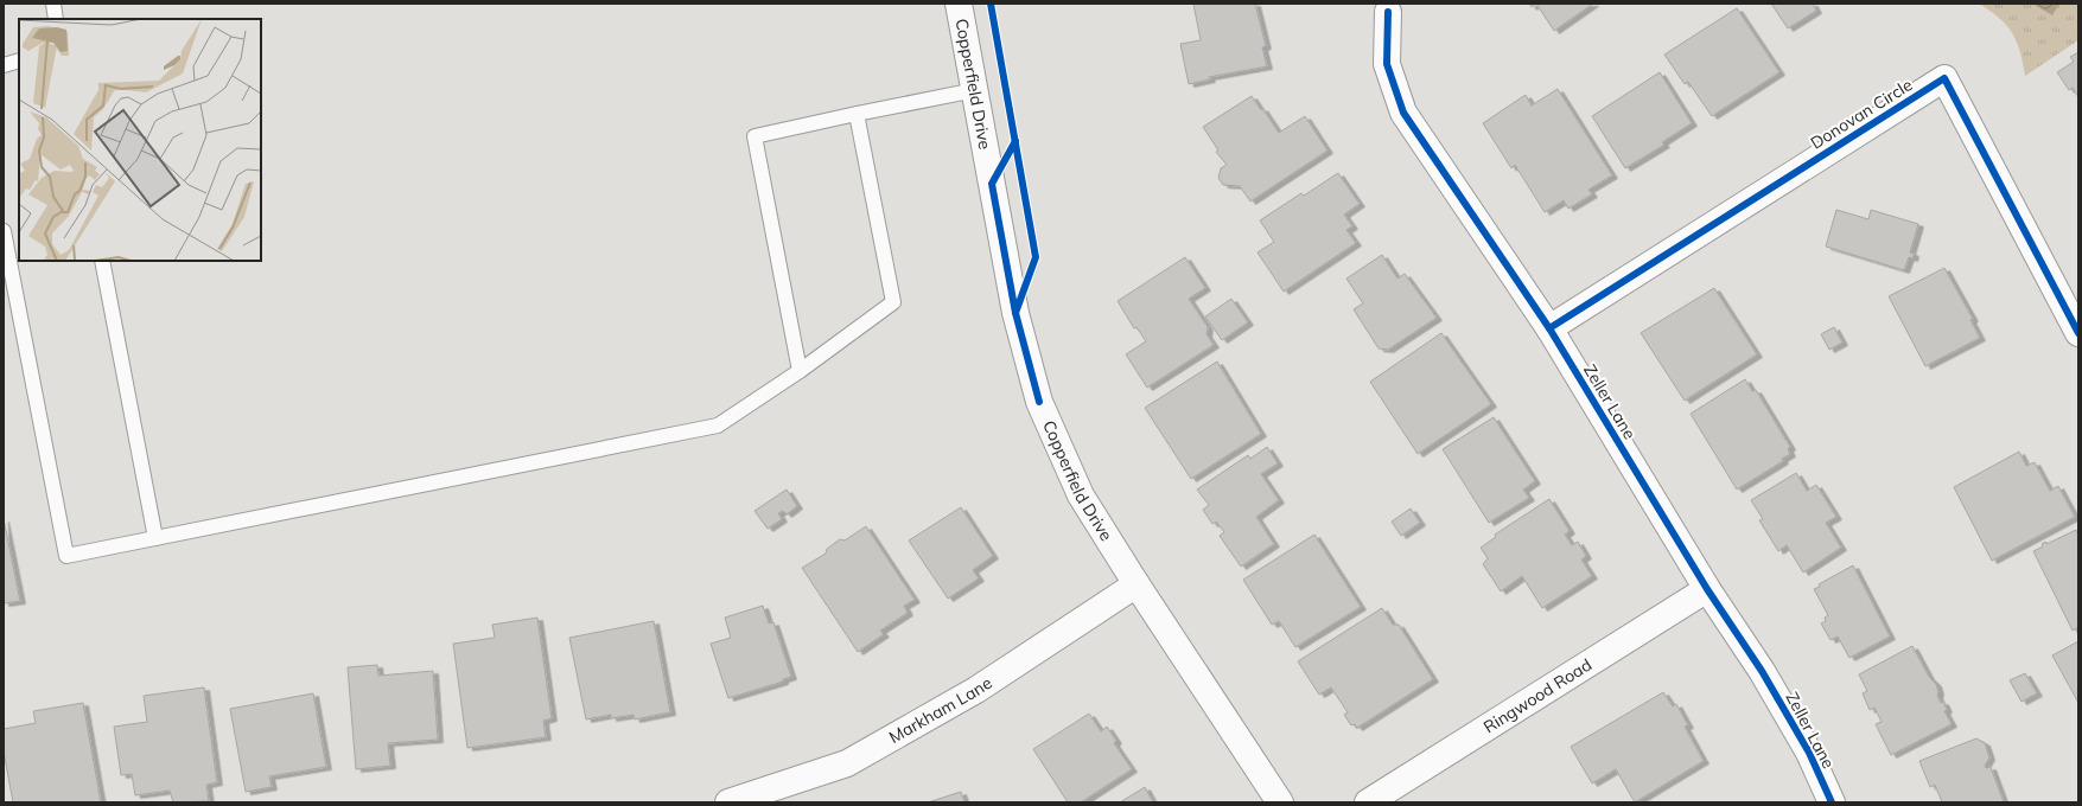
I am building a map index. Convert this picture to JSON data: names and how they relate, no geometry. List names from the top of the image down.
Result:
{
  "streets": {
    "street": [
      "Copperfield Drive",
      "Donovan Circle",
      "Zeller Lane",
      "Ringwood Road",
      "Markham Lane"
    ]
  },
  "crossings": [
    ["Copperfield Drive", "Markham Lane"],
    ["Donovan Circle", "Zeller Lane"],
    ["Zeller Lane", "Ringwood Road"]
  ]
}
